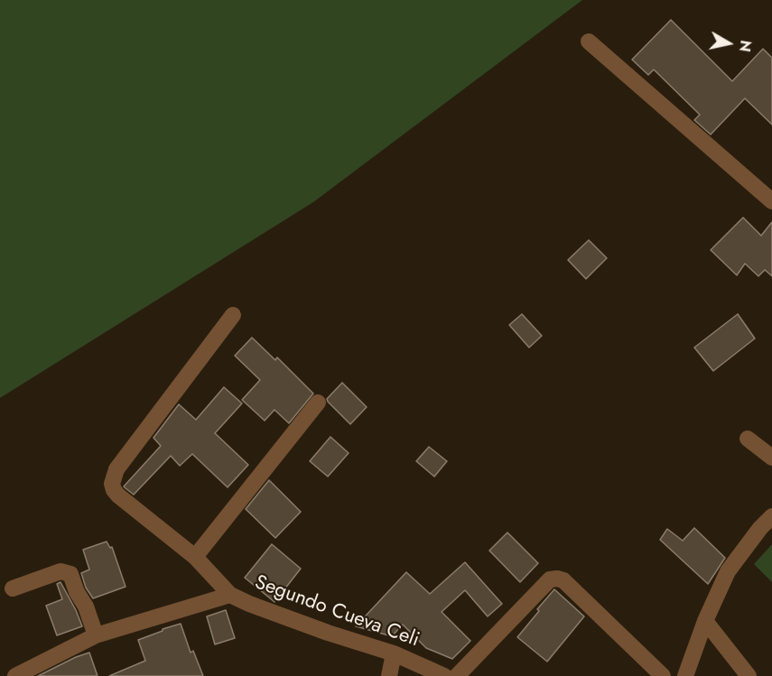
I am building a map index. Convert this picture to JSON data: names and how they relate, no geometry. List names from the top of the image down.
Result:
{
  "streets": {
    "street": ["Segundo Cueva Celi"]
  },
  "north": "right"
}
